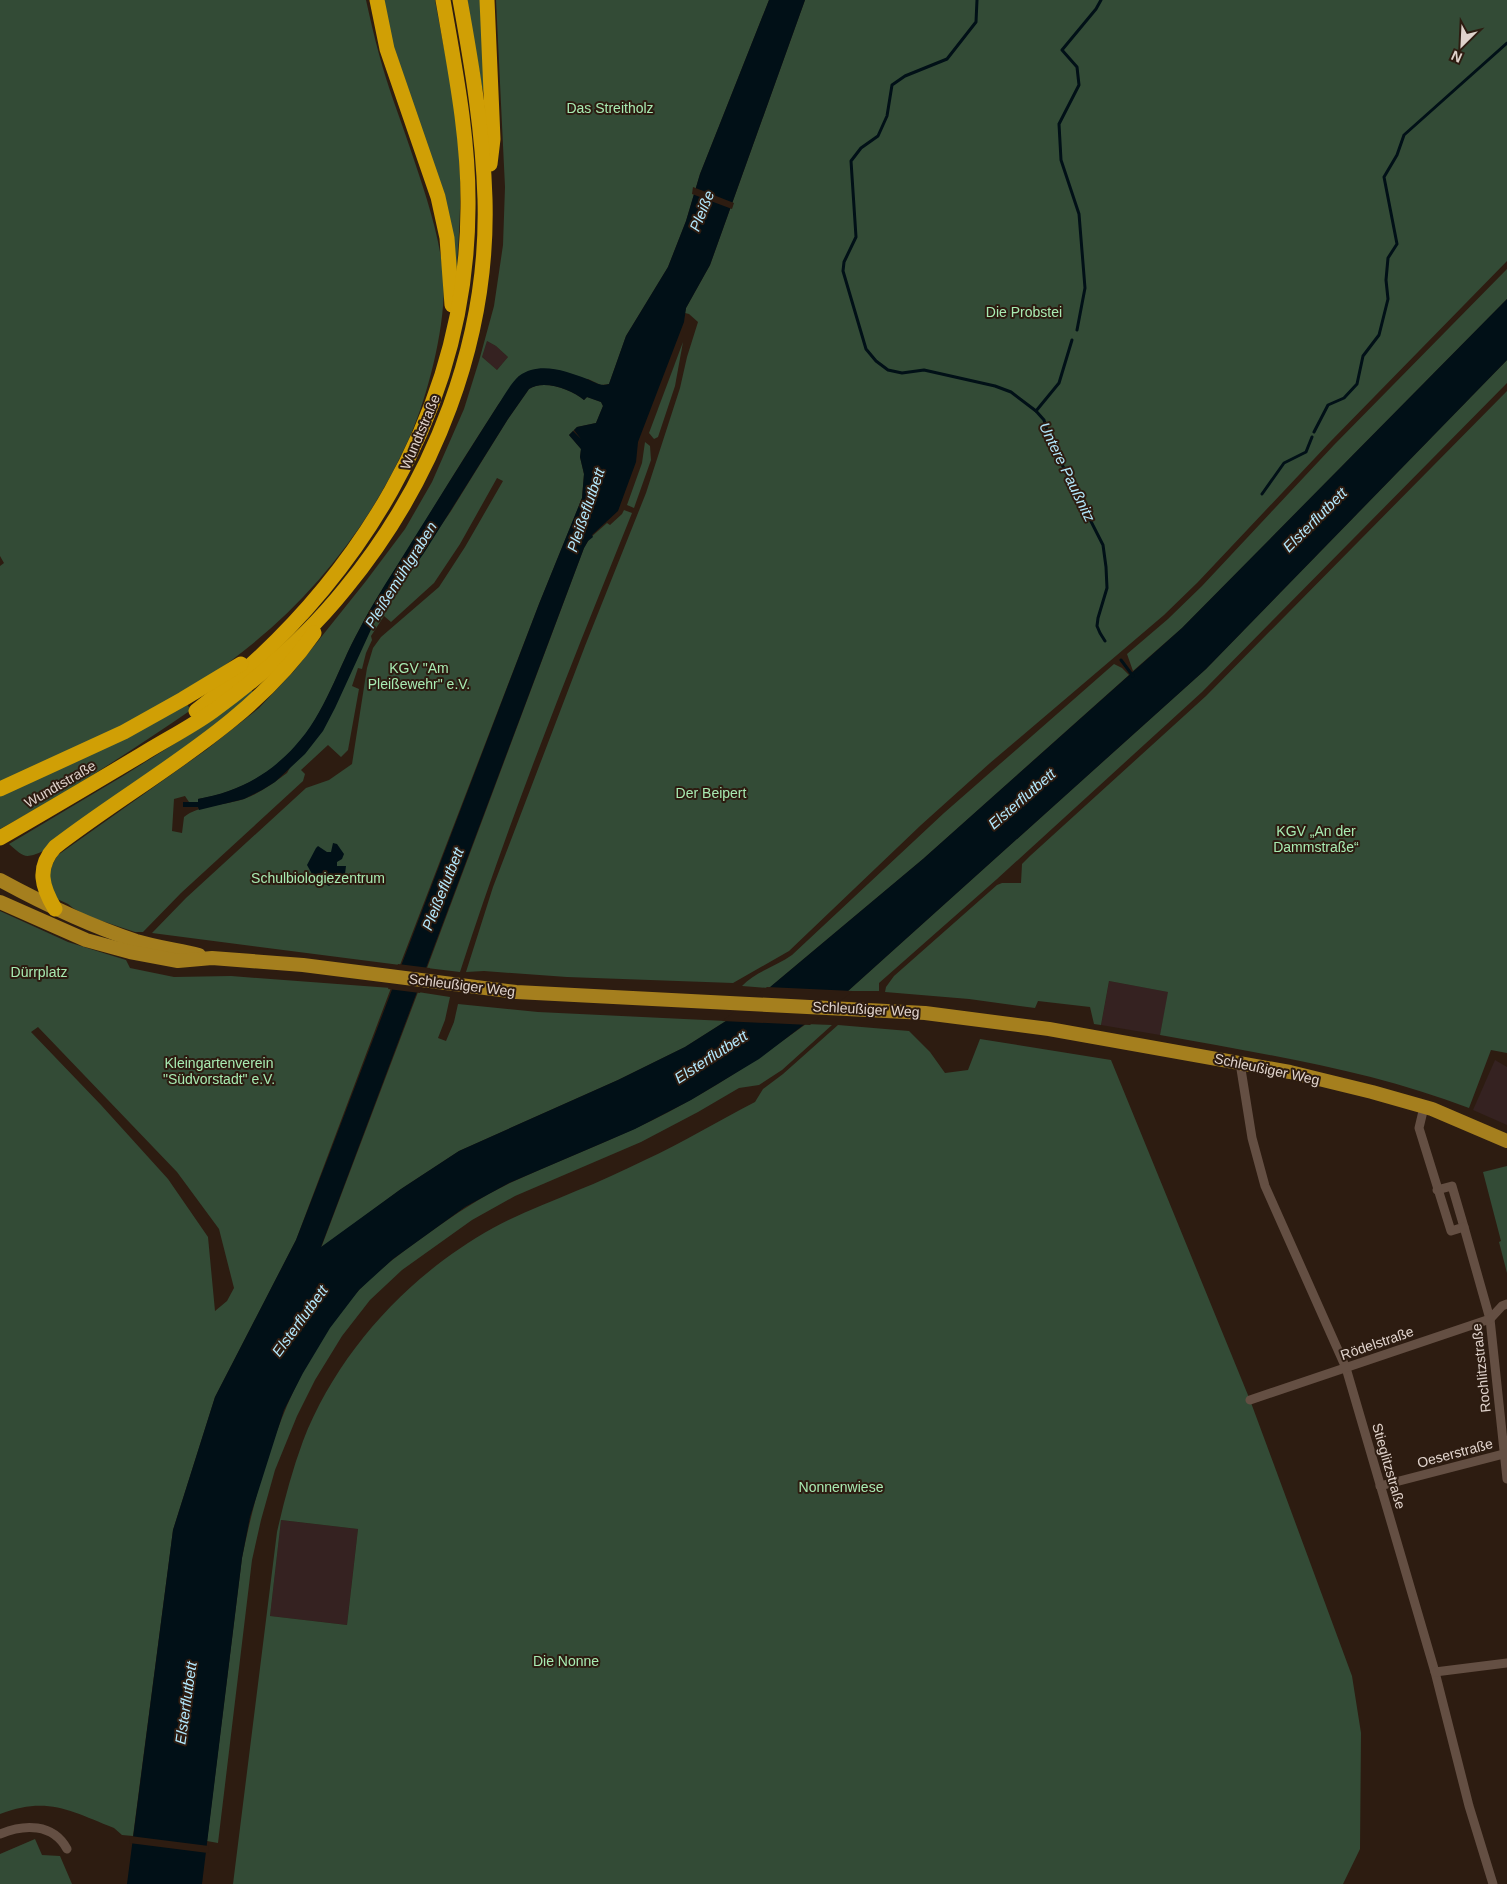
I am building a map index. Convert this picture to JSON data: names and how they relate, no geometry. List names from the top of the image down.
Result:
{
  "streets": {
    "highway": ["Wundtstraße"],
    "main road": ["Schleußiger Weg"],
    "street": [
      "Rödelstraße",
      "Rochlitzstraße",
      "Oeserstraße",
      "Stieglitzstraße"
    ]
  },
  "crossings": [
    ["Schleußiger Weg", "Stieglitzstraße"],
    ["Rödelstraße", "Rochlitzstraße"],
    ["Rödelstraße", "Stieglitzstraße"],
    ["Rochlitzstraße", "Oeserstraße"],
    ["Oeserstraße", "Stieglitzstraße"]
  ],
  "water": [
    "Pleiße",
    "Untere Paußnitz",
    "Pleißeflutbett",
    "Elsterflutbett",
    "Pleißemühlgraben"
  ],
  "parks": [
    "Das Streitholz",
    "Die Probstei",
    "KGV \"Am Pleißewehr\" e.V.",
    "Der Beipert",
    "KGV „An der Dammstraße“",
    "Schulbiologiezentrum",
    "Dürrplatz",
    "Kleingartenverein \"Südvorstadt\" e.V.",
    "Nonnenwiese",
    "Die Nonne"
  ],
  "north": "bottom left"
}
